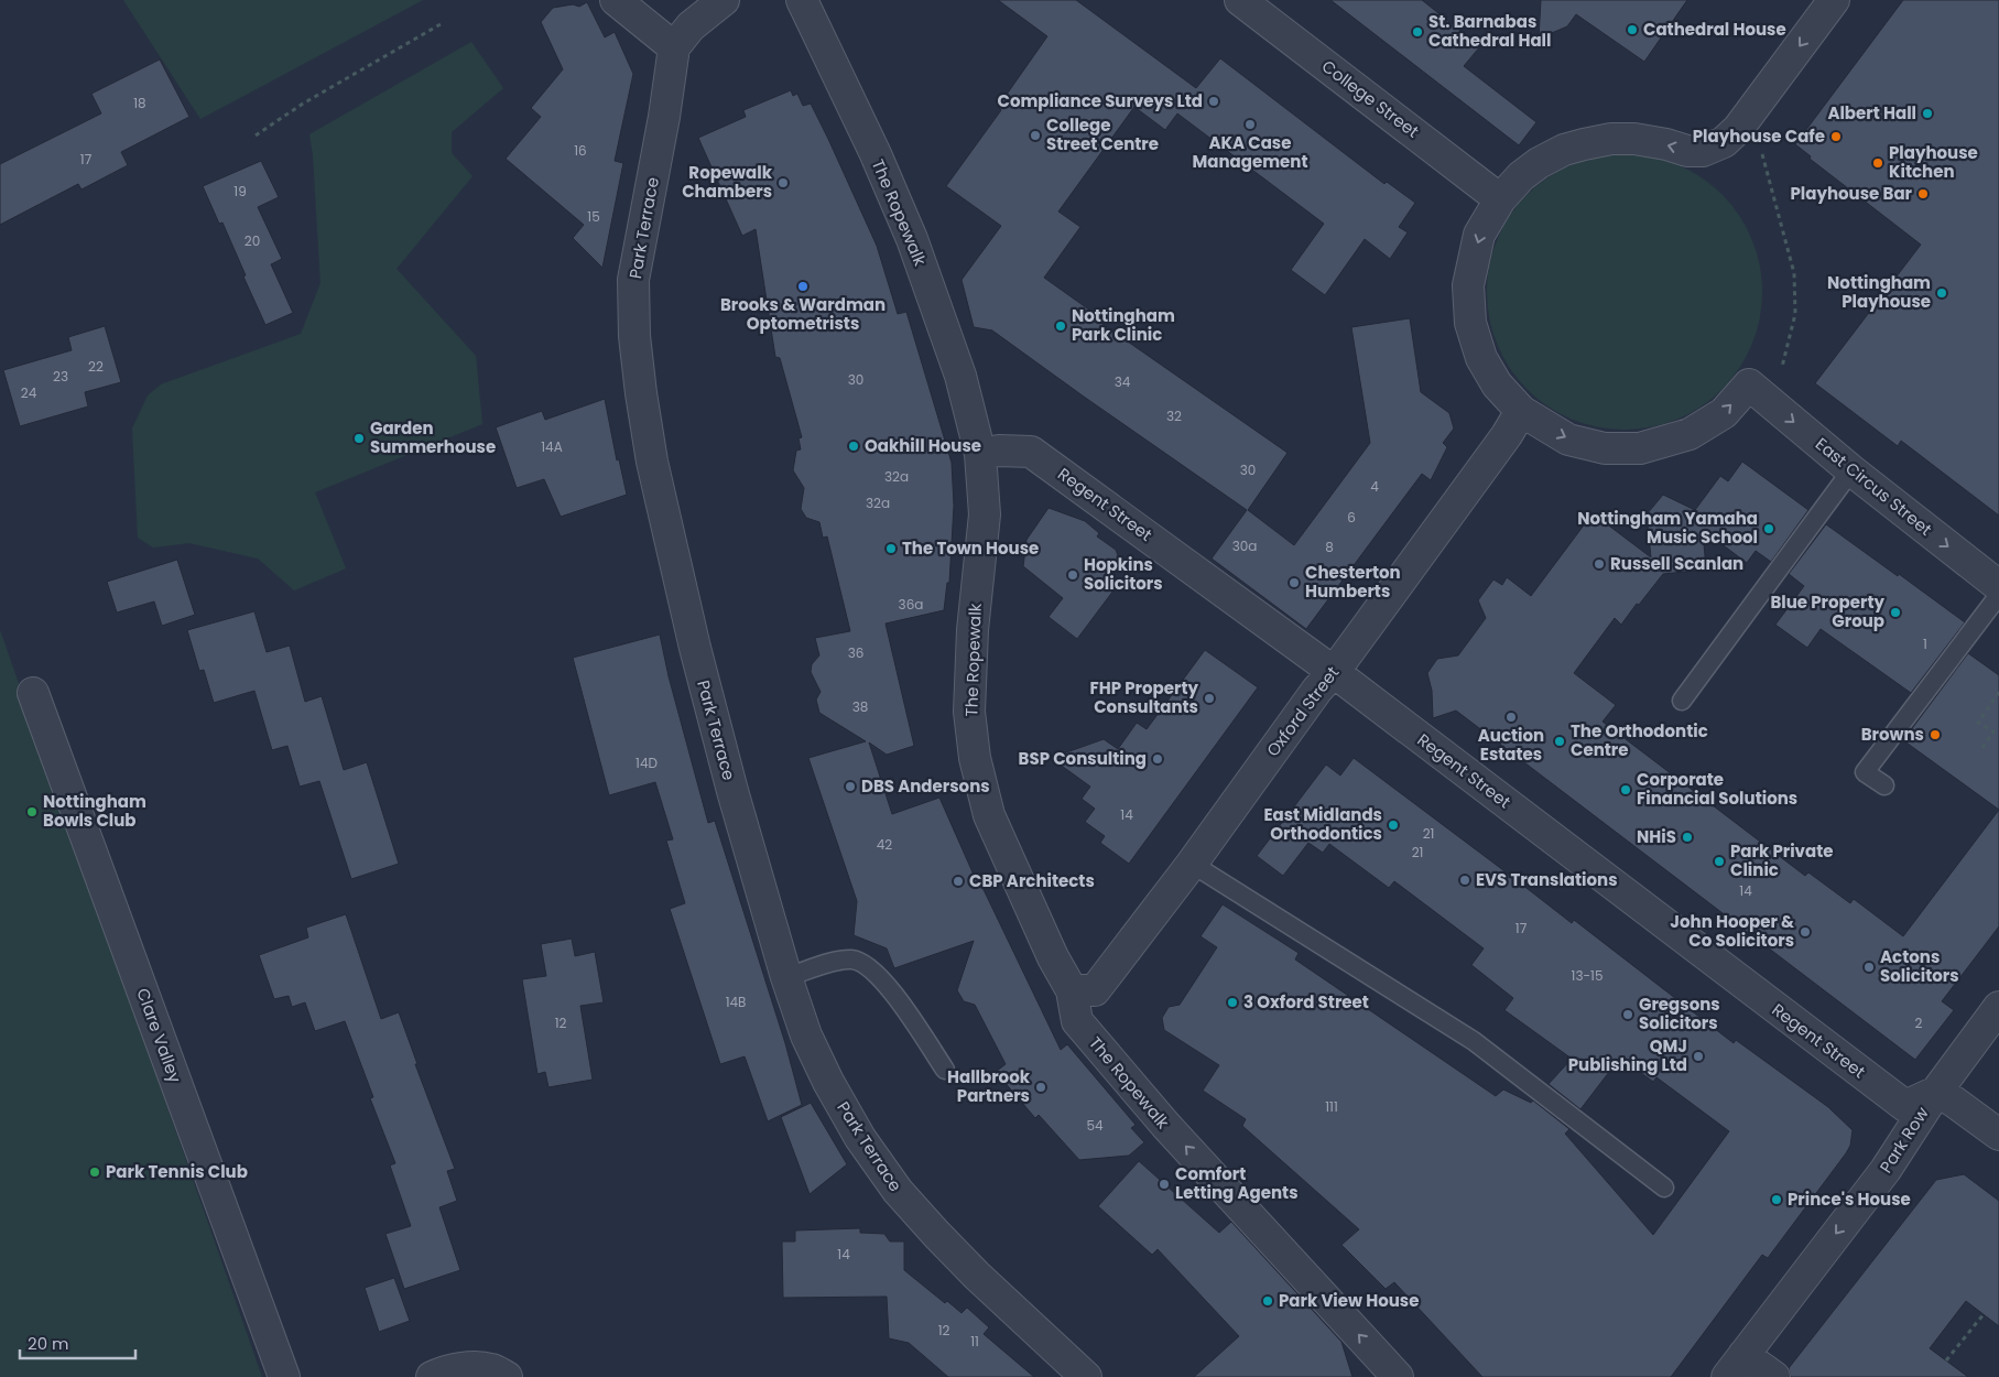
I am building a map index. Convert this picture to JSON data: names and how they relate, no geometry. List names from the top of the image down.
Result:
{
  "streets": {
    "street": [
      "College Street",
      "The Ropewalk",
      "Park Terrace",
      "East Circus Street",
      "Regent Street",
      "Oxford Street",
      "Clare Valley",
      "Park Row"
    ]
  },
  "crossings": [
    ["The Ropewalk", "Regent Street"],
    ["The Ropewalk", "Oxford Street"],
    ["Regent Street", "Oxford Street"],
    ["Regent Street", "Park Row"]
  ],
  "one_way": ["East Circus Street", "Park Row"],
  "places": [
    "Cathedral House",
    "St. Barnabas Cathedral Hall",
    "Compliance Surveys Ltd",
    "Albert Hall",
    "AKA Case Management",
    "College Street Centre",
    "Playhouse Cafe",
    "Playhouse Kitchen",
    "Ropewalk Chambers",
    "Playhouse Bar",
    "Brooks & Wardman Optometrists",
    "Nottingham Playhouse",
    "Nottingham Park Clinic",
    "Garden Summerhouse",
    "Oakhill House",
    "Nottingham Yamaha Music School",
    "The Town House",
    "Russell Scanlan",
    "Hopkins Solicitors",
    "Chesterton Humberts",
    "Blue Property Group",
    "FHP Property Consultants",
    "Auction Estates",
    "Browns",
    "The Orthodontic Centre",
    "BSP Consulting",
    "DBS Andersons",
    "Corporate Financial Solutions",
    "Nottingham Bowls Club",
    "East Midlands Orthodontics",
    "NHiS",
    "Park Private Clinic",
    "EVS Translations",
    "CBP Architects",
    "John Hooper & Co Solicitors",
    "Actons Solicitors",
    "3 Oxford Street",
    "Gregsons Solicitors",
    "QMJ Publishing Ltd",
    "Hallbrook Partners",
    "Park Tennis Club",
    "Comfort Letting Agents",
    "Prince's House",
    "Park View House"
  ],
  "house_numbers": [
    "18",
    "16",
    "17",
    "19",
    "15",
    "20",
    "22",
    "23",
    "30",
    "34",
    "24",
    "32",
    "14A",
    "30",
    "32a",
    "4",
    "32a",
    "6",
    "30a",
    "8",
    "36a",
    "1",
    "36",
    "38",
    "14D",
    "14",
    "21",
    "42",
    "21",
    "14",
    "17",
    "13-15",
    "14B",
    "12",
    "2",
    "111",
    "54",
    "14",
    "12",
    "11"
  ],
  "scale_bar": "20 m"
}
